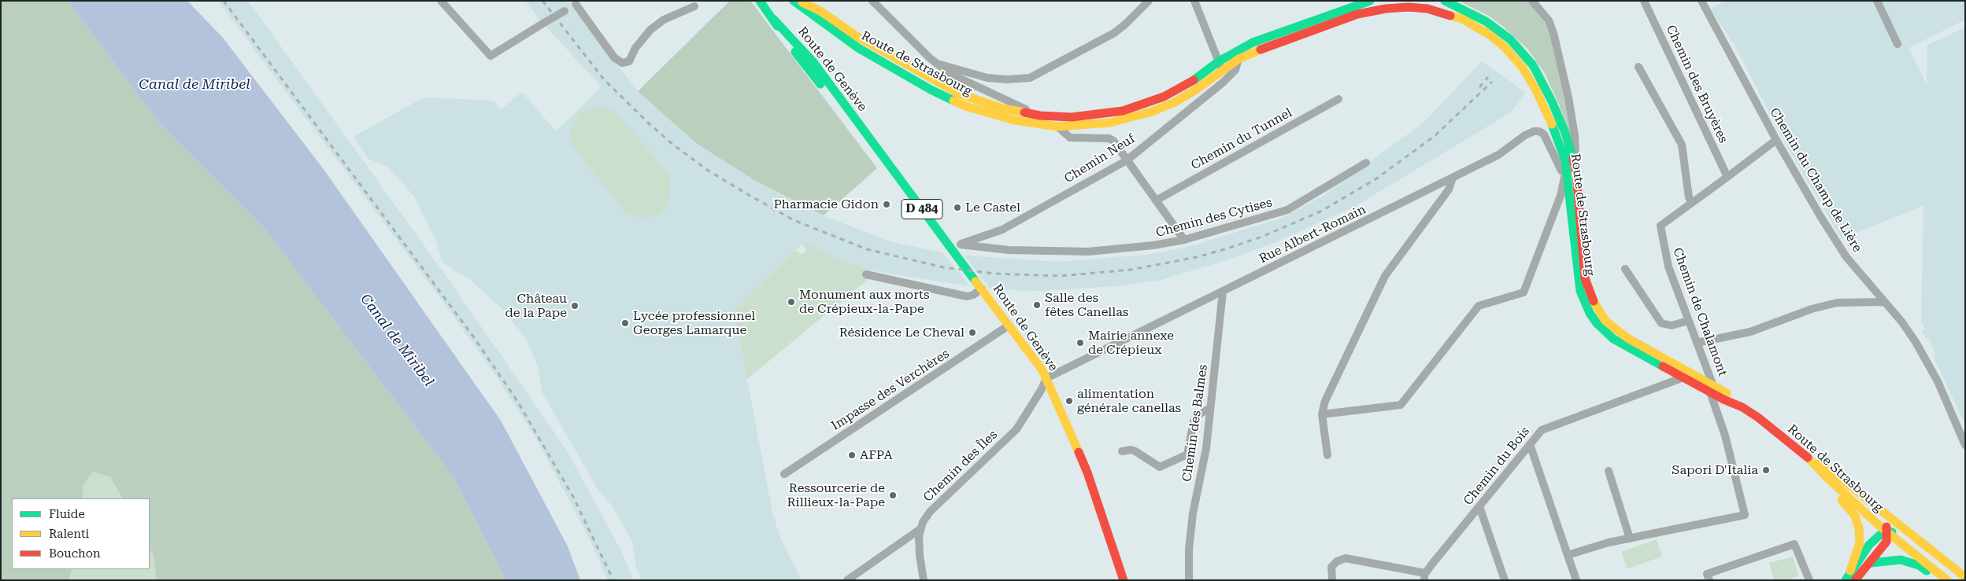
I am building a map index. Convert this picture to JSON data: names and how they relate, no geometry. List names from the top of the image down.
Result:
{
  "streets": {
    "main road": ["Route de Strasbourg", "Route de Genève", "D 484"],
    "street": [
      "Chemin des Bruyères",
      "Chemin du Tunnel",
      "Chemin Neuf",
      "Chemin du Champ de Lière",
      "Chemin des Cytises",
      "Rue Albert-Romain",
      "Chemin de Chalamont",
      "Impasse des Verchères",
      "Chemin des Balmes",
      "Chemin des Îles",
      "Chemin du Bois"
    ]
  },
  "crossings": [
    ["Route de Strasbourg", "Chemin Neuf"],
    ["Route de Strasbourg", "Rue Albert-Romain"],
    ["Route de Strasbourg", "Chemin de Chalamont"],
    ["Route de Strasbourg", "Chemin du Bois"],
    ["Route de Genève", "Chemin Neuf"],
    ["Route de Genève", "Rue Albert-Romain"],
    ["Route de Genève", "Impasse des Verchères"],
    ["Route de Genève", "Chemin des Îles"],
    ["Chemin des Bruyères", "Chemin de Chalamont"],
    ["Chemin Neuf", "Chemin des Cytises"],
    ["Chemin du Champ de Lière", "Chemin de Chalamont"],
    ["Rue Albert-Romain", "Chemin des Balmes"],
    ["Rue Albert-Romain", "Chemin des Îles"]
  ],
  "water": ["Canal de Miribel"],
  "places": [
    "Pharmacie Gidon",
    "Le Castel",
    "Monument aux morts de Crépieux-la-Pape",
    "Salle des fêtes Canellas",
    "Château de la Pape",
    "Lycée professionnel Georges Lamarque",
    "Résidence Le Cheval",
    "Mairie annexe de Crépieux",
    "alimentation générale canellas",
    "AFPA",
    "Sapori D'Italia",
    "Ressourcerie de Rillieux-la-Pape"
  ],
  "legend": ["Fluide", "Ralenti", "Bouchon"]
}
